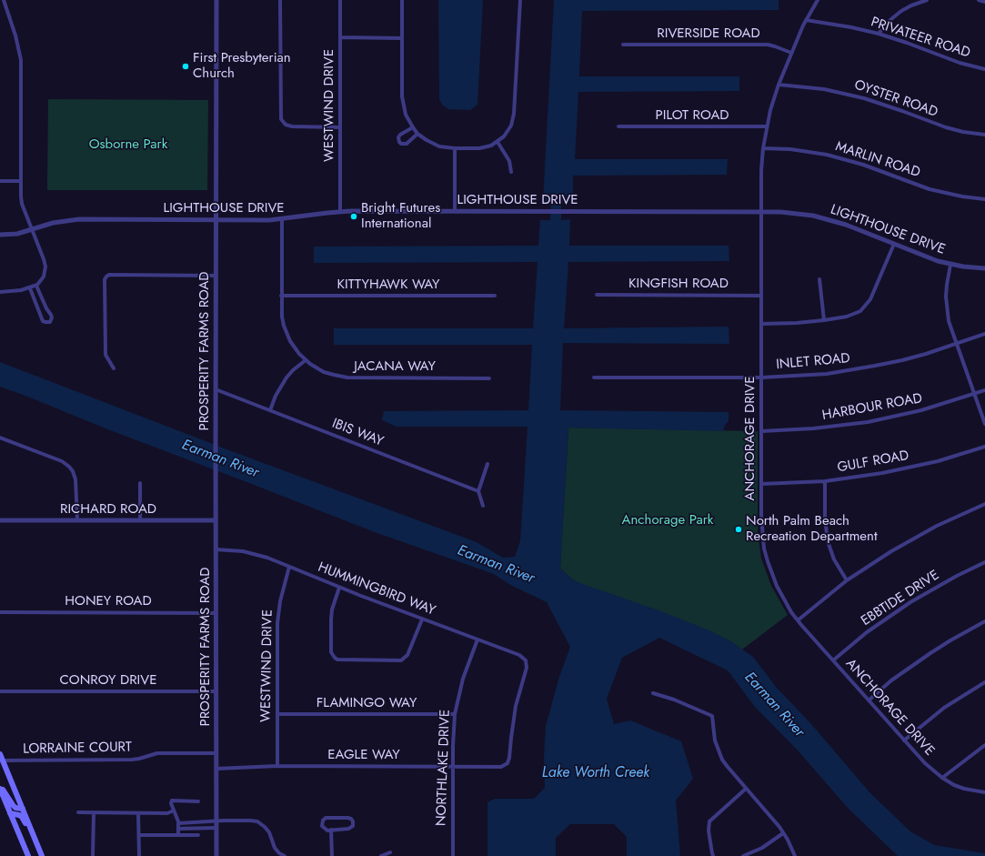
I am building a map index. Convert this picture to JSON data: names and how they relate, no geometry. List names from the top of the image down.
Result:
{
  "streets": {
    "street": [
      "RIVERSIDE ROAD",
      "PRIVATEER ROAD",
      "OYSTER ROAD",
      "WESTWIND DRIVE",
      "PILOT ROAD",
      "MARLIN ROAD",
      "LIGHTHOUSE DRIVE",
      "KINGFISH ROAD",
      "KITTYHAWK WAY",
      "PROSPERITY FARMS ROAD",
      "INLET ROAD",
      "JACANA WAY",
      "HARBOUR ROAD",
      "IBIS WAY",
      "ANCHORAGE DRIVE",
      "GULF ROAD",
      "RICHARD ROAD",
      "HUMMINGBIRD WAY",
      "EBBTIDE DRIVE",
      "HONEY ROAD",
      "CONROY DRIVE",
      "FLAMINGO WAY",
      "LORRAINE COURT",
      "EAGLE WAY",
      "NORTHLAKE DRIVE"
    ]
  },
  "crossings": [
    ["RIVERSIDE ROAD", "ANCHORAGE DRIVE"],
    ["PRIVATEER ROAD", "ANCHORAGE DRIVE"],
    ["OYSTER ROAD", "ANCHORAGE DRIVE"],
    ["WESTWIND DRIVE", "LIGHTHOUSE DRIVE"],
    ["WESTWIND DRIVE", "HUMMINGBIRD WAY"],
    ["WESTWIND DRIVE", "FLAMINGO WAY"],
    ["WESTWIND DRIVE", "EAGLE WAY"],
    ["PILOT ROAD", "ANCHORAGE DRIVE"],
    ["MARLIN ROAD", "ANCHORAGE DRIVE"],
    ["LIGHTHOUSE DRIVE", "PROSPERITY FARMS ROAD"],
    ["LIGHTHOUSE DRIVE", "ANCHORAGE DRIVE"],
    ["KINGFISH ROAD", "ANCHORAGE DRIVE"],
    ["PROSPERITY FARMS ROAD", "IBIS WAY"],
    ["PROSPERITY FARMS ROAD", "RICHARD ROAD"],
    ["PROSPERITY FARMS ROAD", "HUMMINGBIRD WAY"],
    ["PROSPERITY FARMS ROAD", "HONEY ROAD"],
    ["PROSPERITY FARMS ROAD", "CONROY DRIVE"],
    ["PROSPERITY FARMS ROAD", "LORRAINE COURT"],
    ["PROSPERITY FARMS ROAD", "EAGLE WAY"],
    ["INLET ROAD", "ANCHORAGE DRIVE"],
    ["HARBOUR ROAD", "ANCHORAGE DRIVE"],
    ["ANCHORAGE DRIVE", "GULF ROAD"],
    ["ANCHORAGE DRIVE", "EBBTIDE DRIVE"],
    ["HUMMINGBIRD WAY", "EAGLE WAY"],
    ["HUMMINGBIRD WAY", "NORTHLAKE DRIVE"],
    ["FLAMINGO WAY", "NORTHLAKE DRIVE"],
    ["EAGLE WAY", "NORTHLAKE DRIVE"]
  ],
  "water": ["Earman River", "Lake Worth Creek"],
  "parks": ["Osborne Park", "Anchorage Park"],
  "places": ["First Presbyterian Church", "Bright Futures International", "North Palm Beach Recreation Department"]
}
